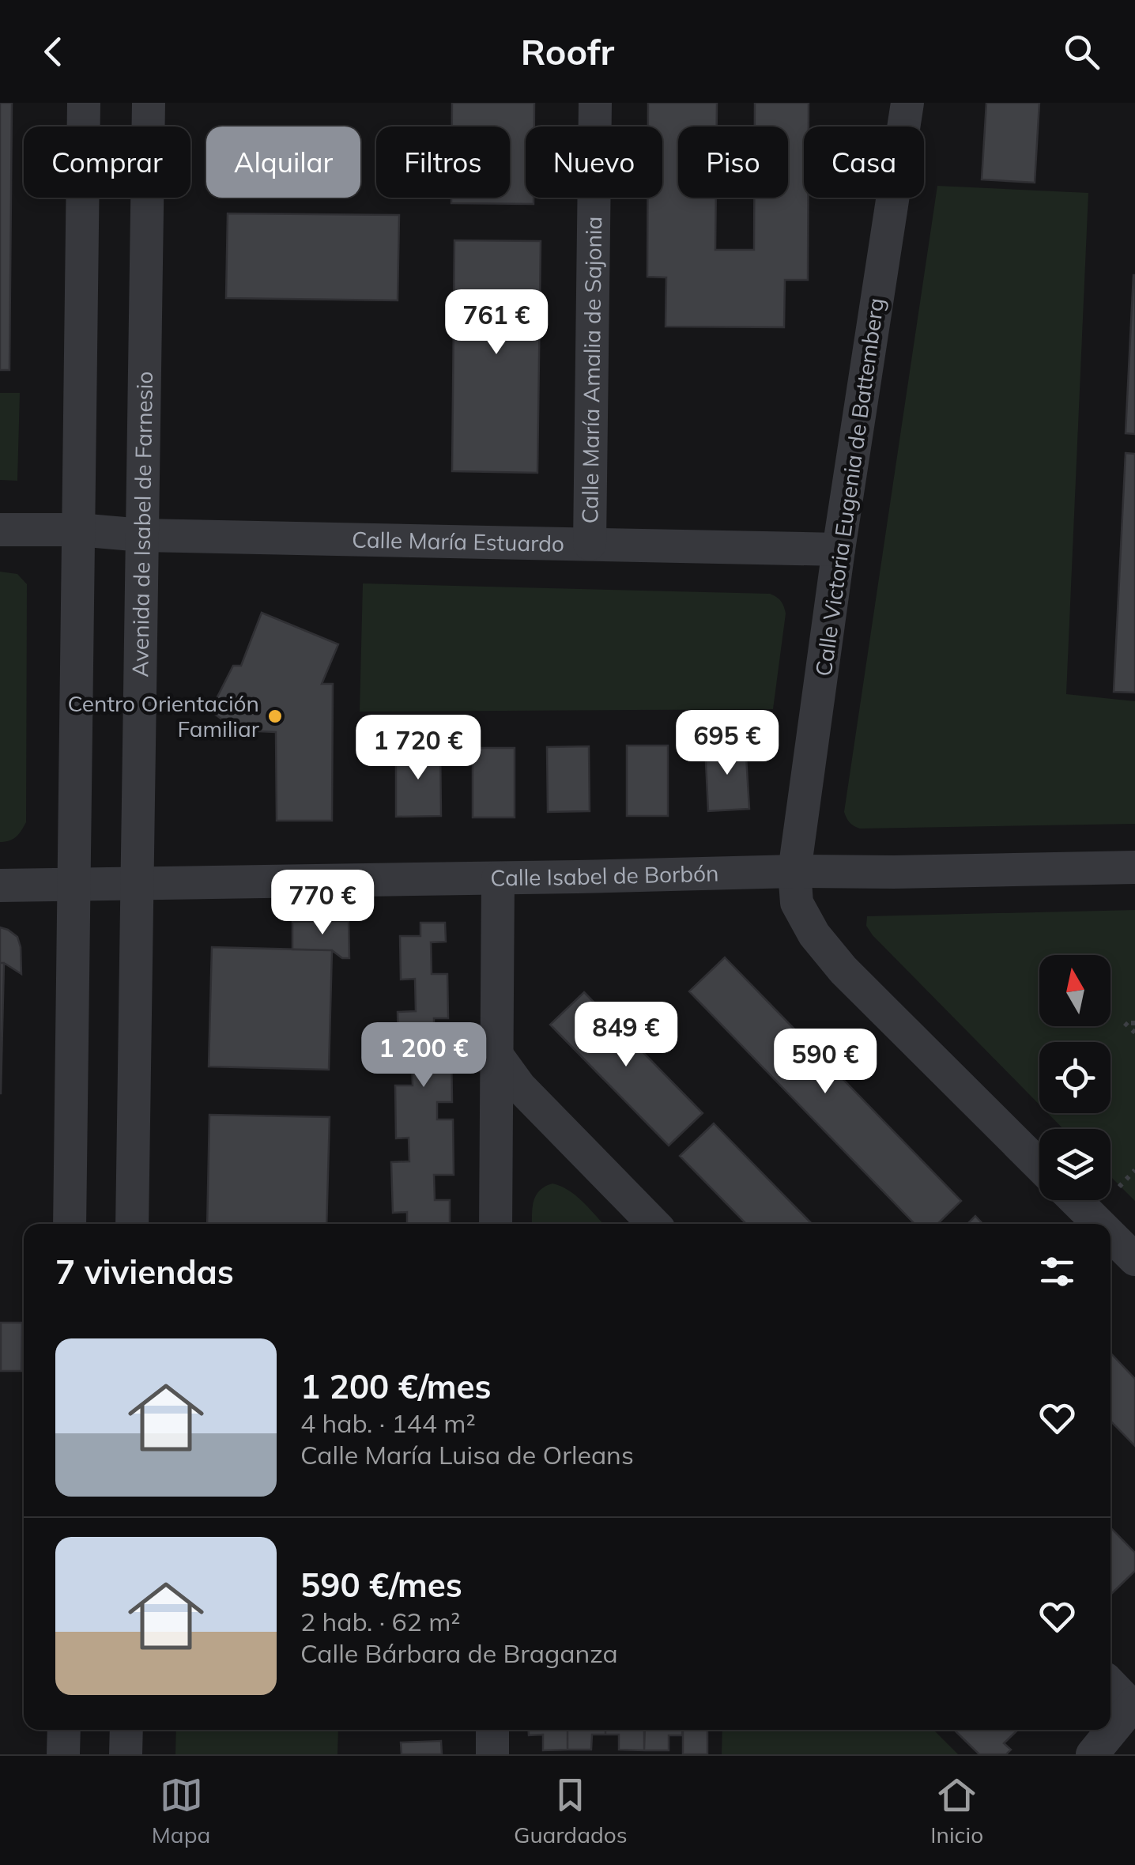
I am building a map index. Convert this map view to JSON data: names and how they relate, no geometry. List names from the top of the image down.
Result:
{
  "streets": {
    "street": [
      "Calle María Amalia de Sajonia",
      "Calle Victoria Eugenia de Battemberg",
      "Avenida de Isabel de Farnesio",
      "Calle María Estuardo",
      "Calle Isabel de Borbón"
    ]
  },
  "crossings": [
    ["Calle María Amalia de Sajonia", "Calle María Estuardo"],
    ["Calle Victoria Eugenia de Battemberg", "Calle María Estuardo"],
    ["Calle Victoria Eugenia de Battemberg", "Calle Isabel de Borbón"],
    ["Avenida de Isabel de Farnesio", "Calle María Estuardo"],
    ["Avenida de Isabel de Farnesio", "Calle Isabel de Borbón"]
  ],
  "places": ["Centro Orientación Familiar"],
  "north": "top",
  "page": {
    "header": "Roofr",
    "chip": [
      "Comprar",
      "Alquilar",
      "Filtros",
      "Nuevo",
      "Piso",
      "Casa"
    ],
    "price": [
      "761 €",
      "695 €",
      "1 720 €",
      "770 €",
      "849 €",
      "1 200 €",
      "590 €"
    ],
    "heading": "7 viviendas",
    "list": [
      {
        "name": "1 200 €/mes",
        "note": "4 hab. · 144 m² · Calle María Luisa de Orleans"
      },
      {
        "name": "590 €/mes",
        "note": "2 hab. · 62 m² · Calle Bárbara de Braganza"
      }
    ],
    "tabs": ["Mapa", "Guardados", "Inicio"]
  }
}
